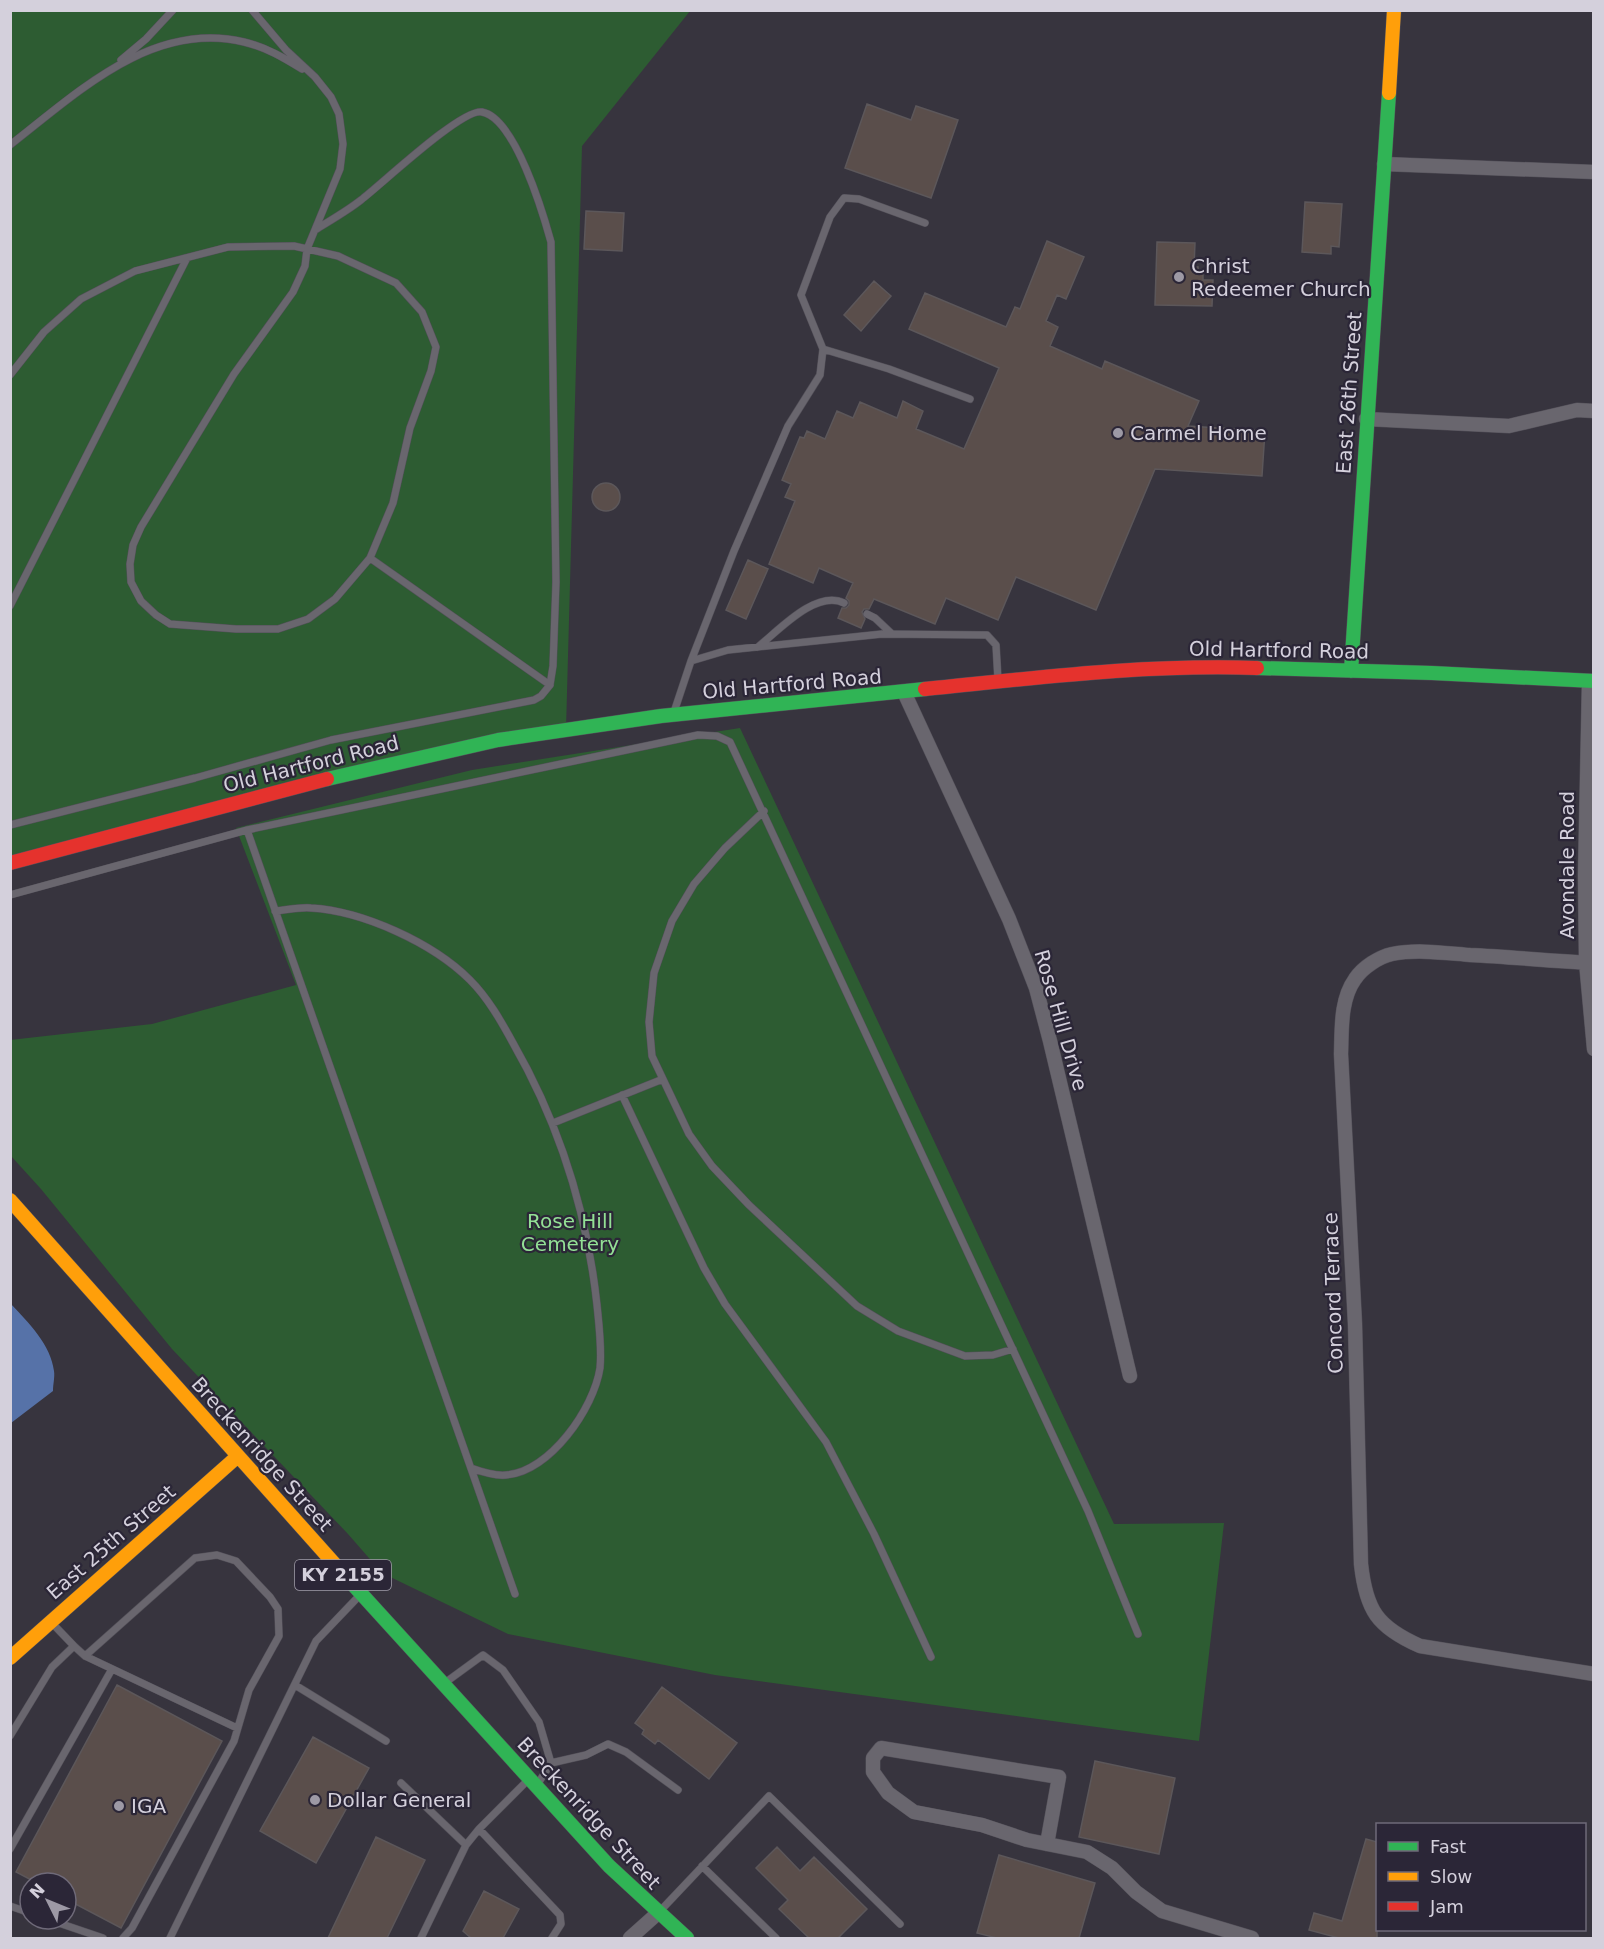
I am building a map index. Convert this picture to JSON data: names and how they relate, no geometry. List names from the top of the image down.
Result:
{
  "streets": {
    "main road": [
      "East 26th Street",
      "Old Hartford Road",
      "Breckenridge Street",
      "East 25th Street",
      "KY 2155"
    ],
    "street": ["Avondale Road", "Rose Hill Drive", "Concord Terrace"]
  },
  "crossings": [
    ["East 26th Street", "Old Hartford Road"],
    ["Old Hartford Road", "Avondale Road"],
    ["Old Hartford Road", "Rose Hill Drive"],
    ["Avondale Road", "Concord Terrace"],
    ["Breckenridge Street", "East 25th Street"]
  ],
  "parks": ["Rose Hill Cemetery"],
  "places": [
    "Christ Redeemer Church",
    "Carmel Home",
    "Dollar General",
    "IGA"
  ],
  "legend": ["Fast", "Slow", "Jam"],
  "north": "top left"
}
